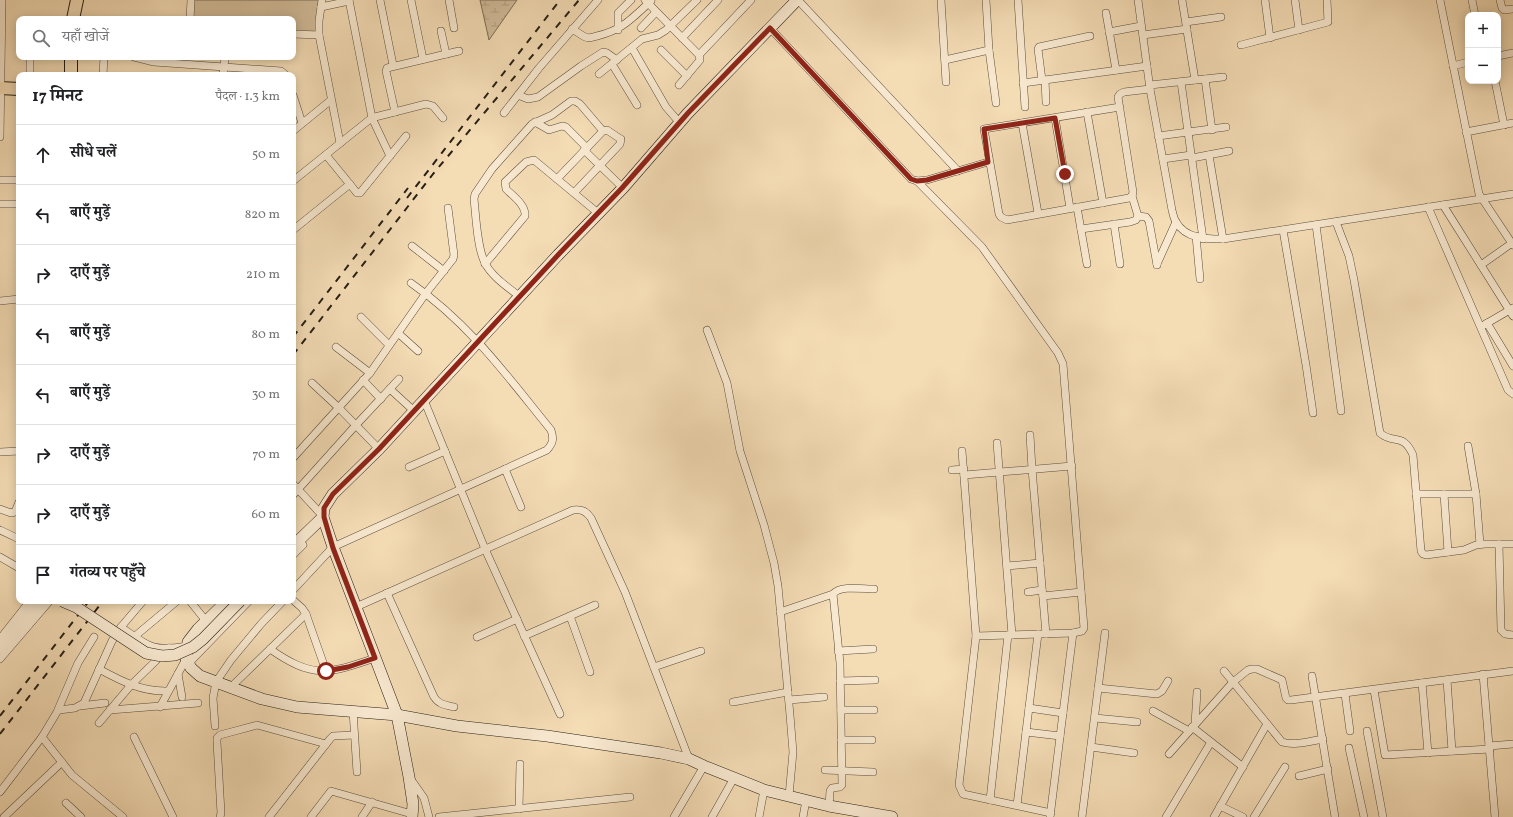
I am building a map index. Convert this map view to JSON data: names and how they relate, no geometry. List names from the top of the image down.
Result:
{
  "page": {
    "map_buttons": ["+", "−"],
    "search": "यहाँ खोजें",
    "heading": ["17 मिनट", "पैदल · 1.3 km"],
    "list": [
      ["सीधे चलें", "50 m"],
      ["बाएँ मुड़ें", "820 m"],
      ["दाएँ मुड़ें", "210 m"],
      ["बाएँ मुड़ें", "80 m"],
      ["बाएँ मुड़ें", "30 m"],
      ["दाएँ मुड़ें", "70 m"],
      ["दाएँ मुड़ें", "60 m"],
      "गंतव्य पर पहुँचे"
    ]
  }
}
